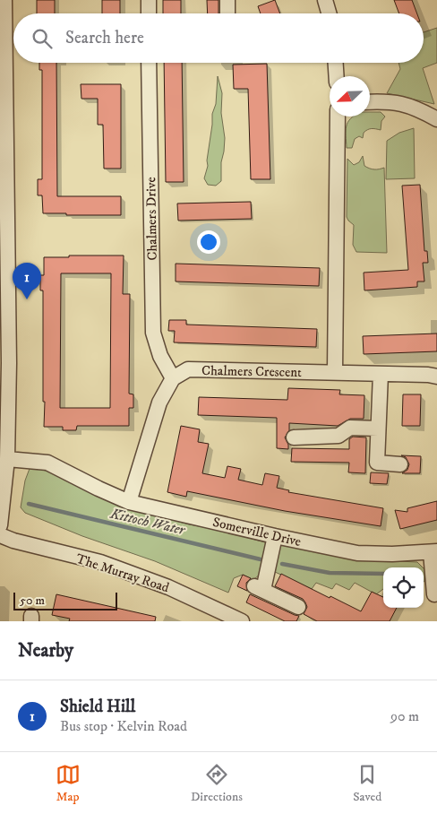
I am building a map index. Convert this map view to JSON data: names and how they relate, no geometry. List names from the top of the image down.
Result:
{
  "streets": {
    "street": [
      "Chalmers Drive",
      "Chalmers Crescent",
      "Somerville Drive",
      "The Murray Road"
    ]
  },
  "crossings": [
    ["Chalmers Drive", "Chalmers Crescent"]
  ],
  "water": ["Kittoch Water"],
  "scale_bar": "50 m",
  "north": "bottom left",
  "page": {
    "search": "Search here",
    "pins": "1",
    "scale": "50 m",
    "heading": "Nearby",
    "list": [
      {
        "mark": "1",
        "name": "Shield Hill",
        "note": "Bus stop · Kelvin Road",
        "value": "90 m"
      }
    ],
    "nav": ["Map", "Directions", "Saved"]
  }
}
